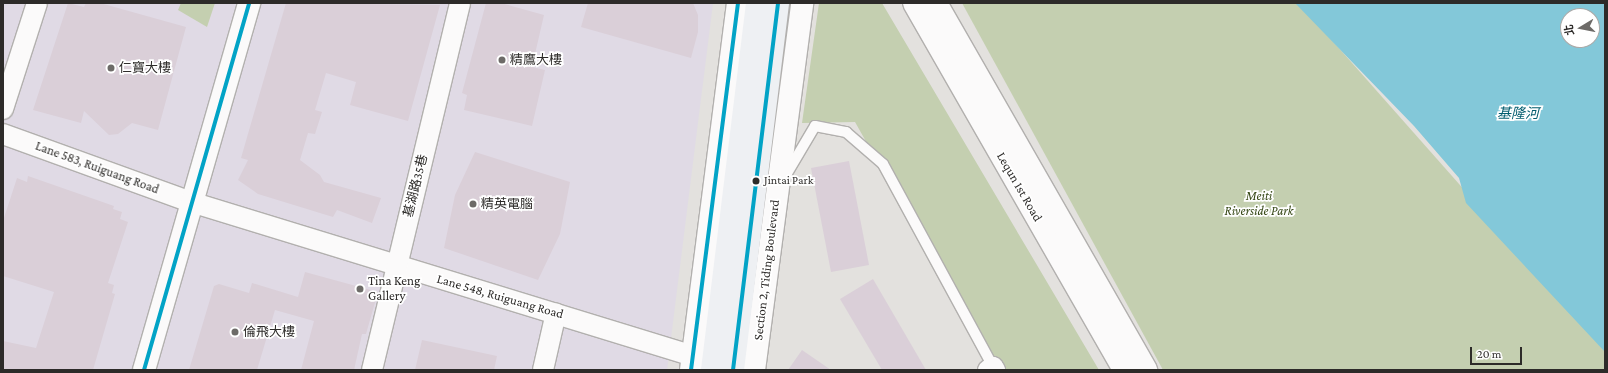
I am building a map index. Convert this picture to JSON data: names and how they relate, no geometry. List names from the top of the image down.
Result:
{
  "streets": {
    "highway": ["Section 2, Tiding Boulevard"],
    "street": [
      "Lane 583, Ruiguang Road",
      "基湖路35巷",
      "Lequn 1st Road",
      "Lane 548, Ruiguang Road"
    ]
  },
  "crossings": [
    ["Lane 583, Ruiguang Road", "Lane 548, Ruiguang Road"],
    ["基湖路35巷", "Lane 548, Ruiguang Road"]
  ],
  "water": ["基隆河"],
  "parks": ["Meiti Riverside Park"],
  "places": [
    "精鷹大樓",
    "仁寶大樓",
    "Jintai Park",
    "精英電腦",
    "Tina Keng Gallery",
    "倫飛大樓"
  ],
  "scale_bar": "20 m",
  "north": "left"
}
